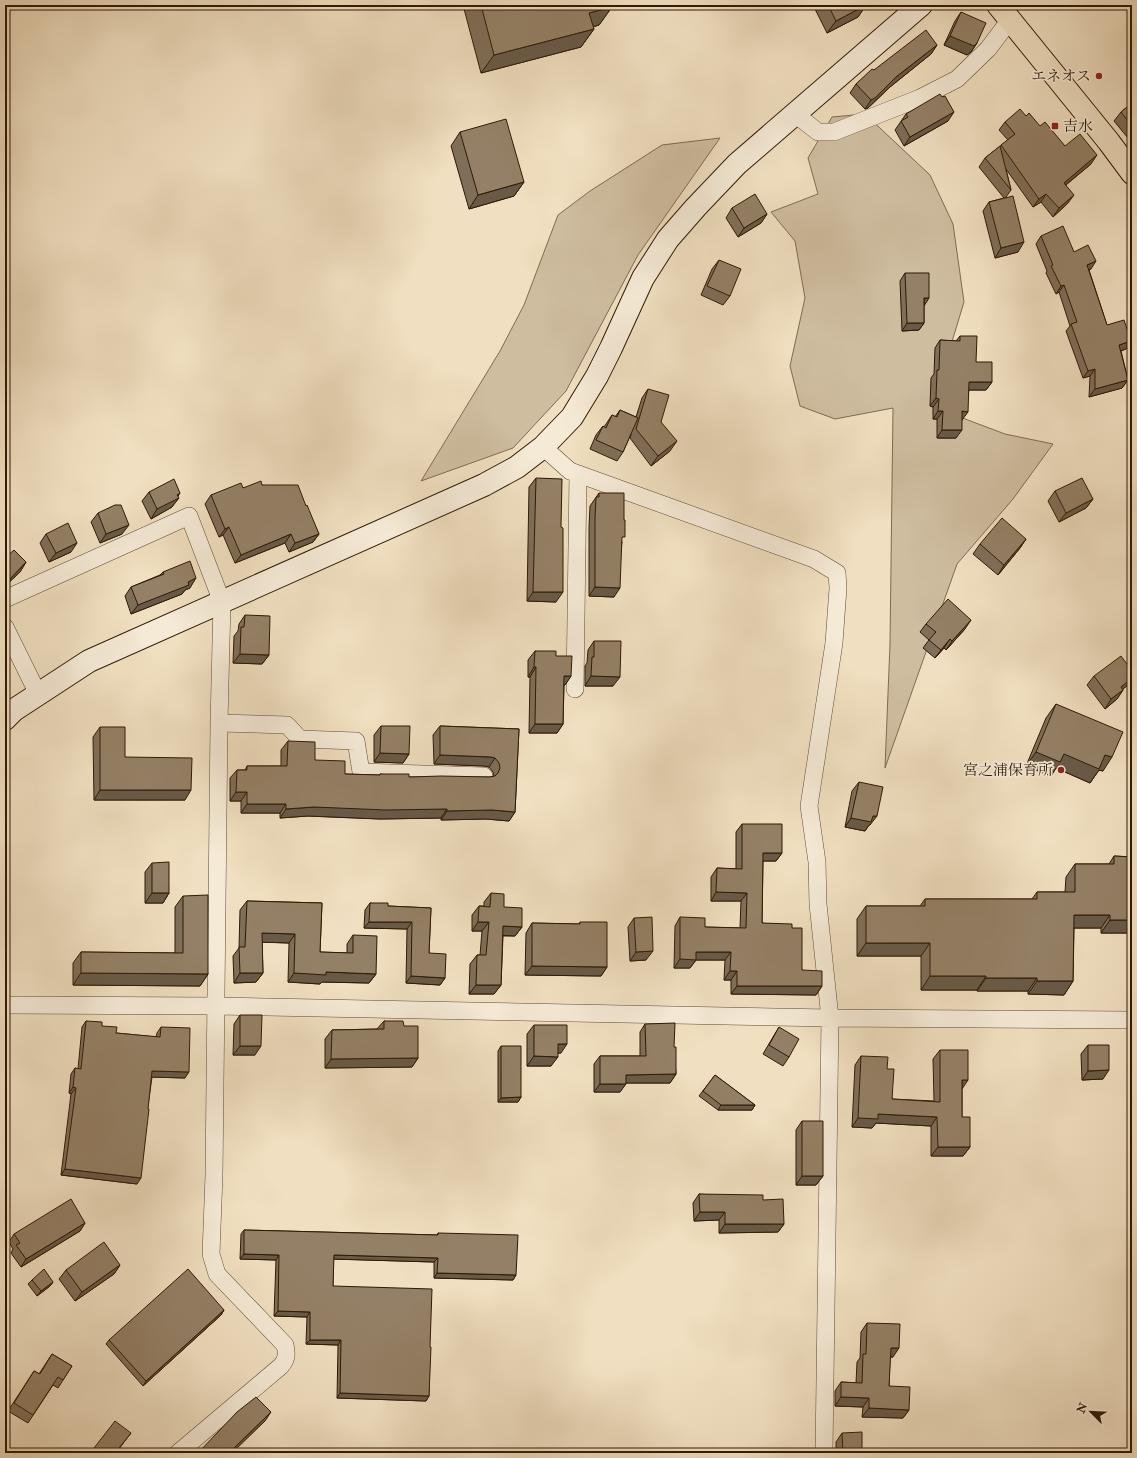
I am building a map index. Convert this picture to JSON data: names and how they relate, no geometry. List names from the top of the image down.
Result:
{
  "places": {
    "other": ["エネオス", "宮之浦保育所"],
    "transit": ["吉水"]
  },
  "north": "top left"
}
